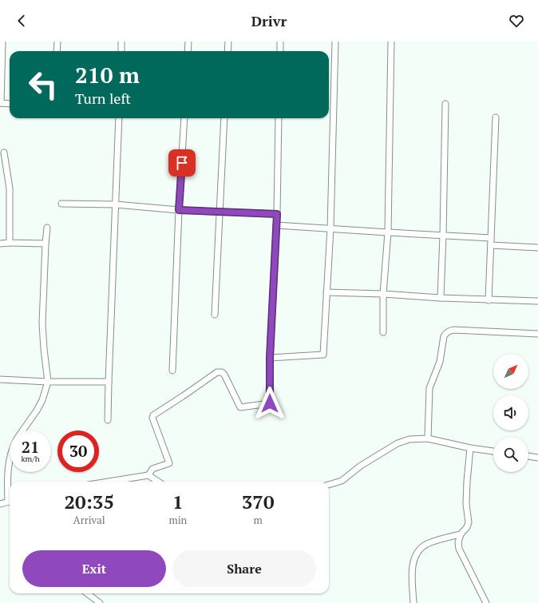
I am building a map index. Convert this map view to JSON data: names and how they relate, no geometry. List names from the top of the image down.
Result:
{
  "north": "top right",
  "page": {
    "header": "Drivr",
    "turn": ["210 m", "Turn left"],
    "speed": "21 km/h",
    "limit": "30",
    "eta": [
      "20:35",
      "Arrival",
      "1",
      "min",
      "370",
      "m"
    ],
    "buttons": ["Exit", "Share"]
  }
}
